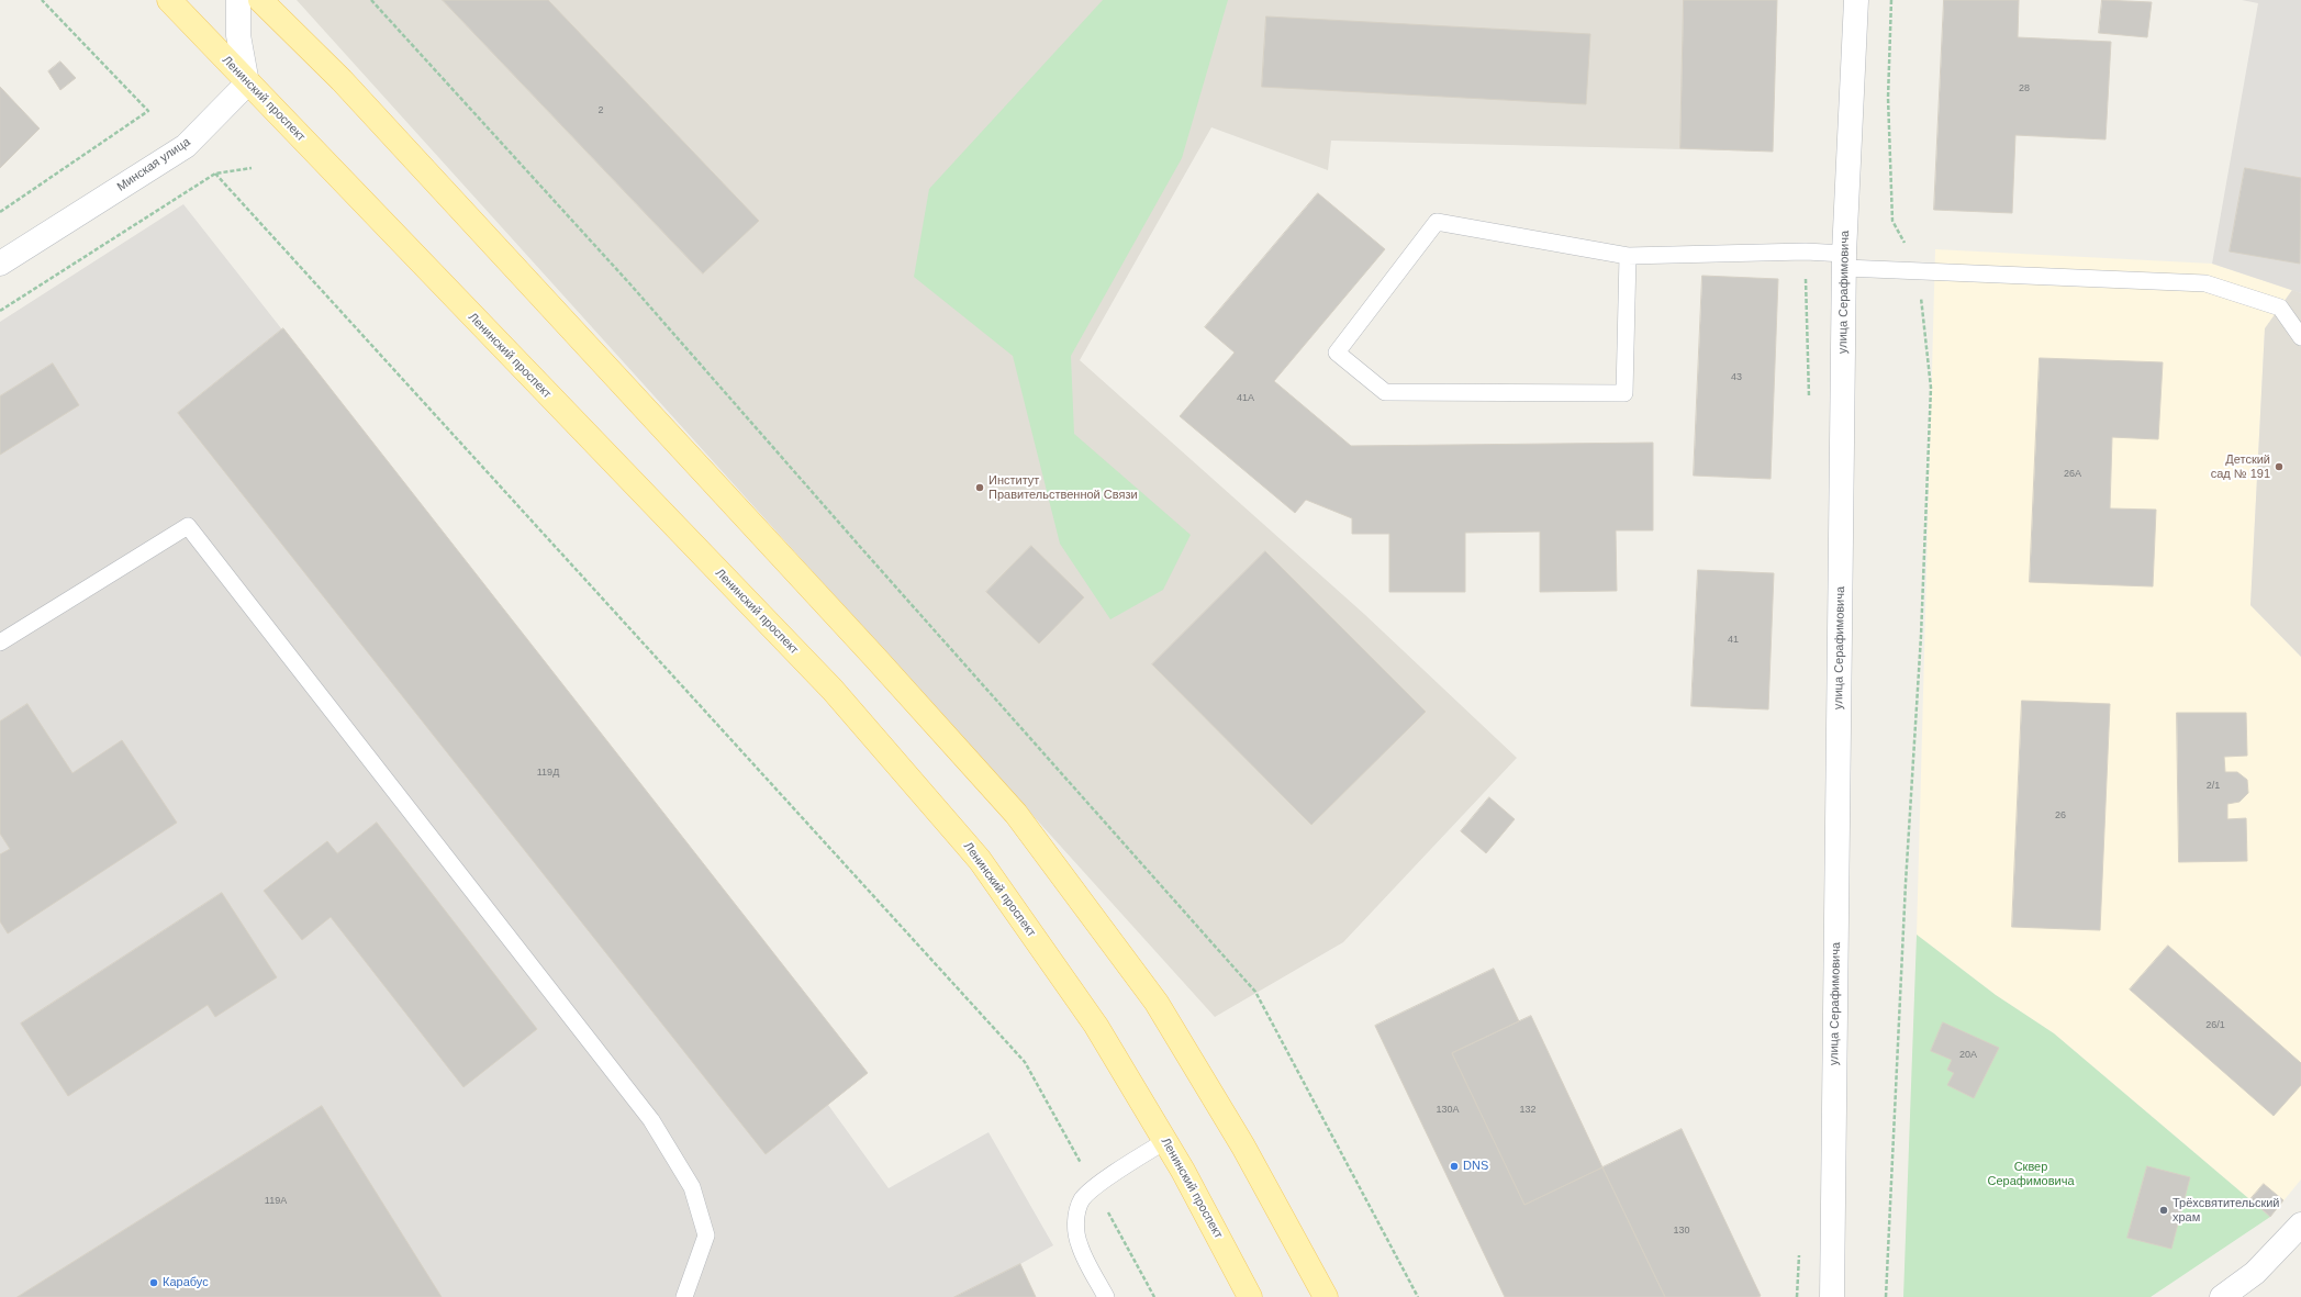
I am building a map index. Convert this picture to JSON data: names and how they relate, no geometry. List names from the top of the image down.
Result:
{
  "streets": {
    "main road": ["Ленинский проспект"],
    "street": ["Минская улица", "улица Серафимовича"]
  },
  "crossings": [
    ["Ленинский проспект", "Минская улица"]
  ],
  "parks": ["Сквер Серафимовича"],
  "places": [
    "Детский сад № 191",
    "Институт Правительственной Связи",
    "DNS",
    "Трёхсвятительский храм",
    "Карабус"
  ],
  "house_numbers": [
    "28",
    "2",
    "43",
    "41А",
    "26А",
    "41",
    "119Д",
    "2/1",
    "26",
    "26/1",
    "20А",
    "130А",
    "132",
    "119А",
    "130"
  ]
}
